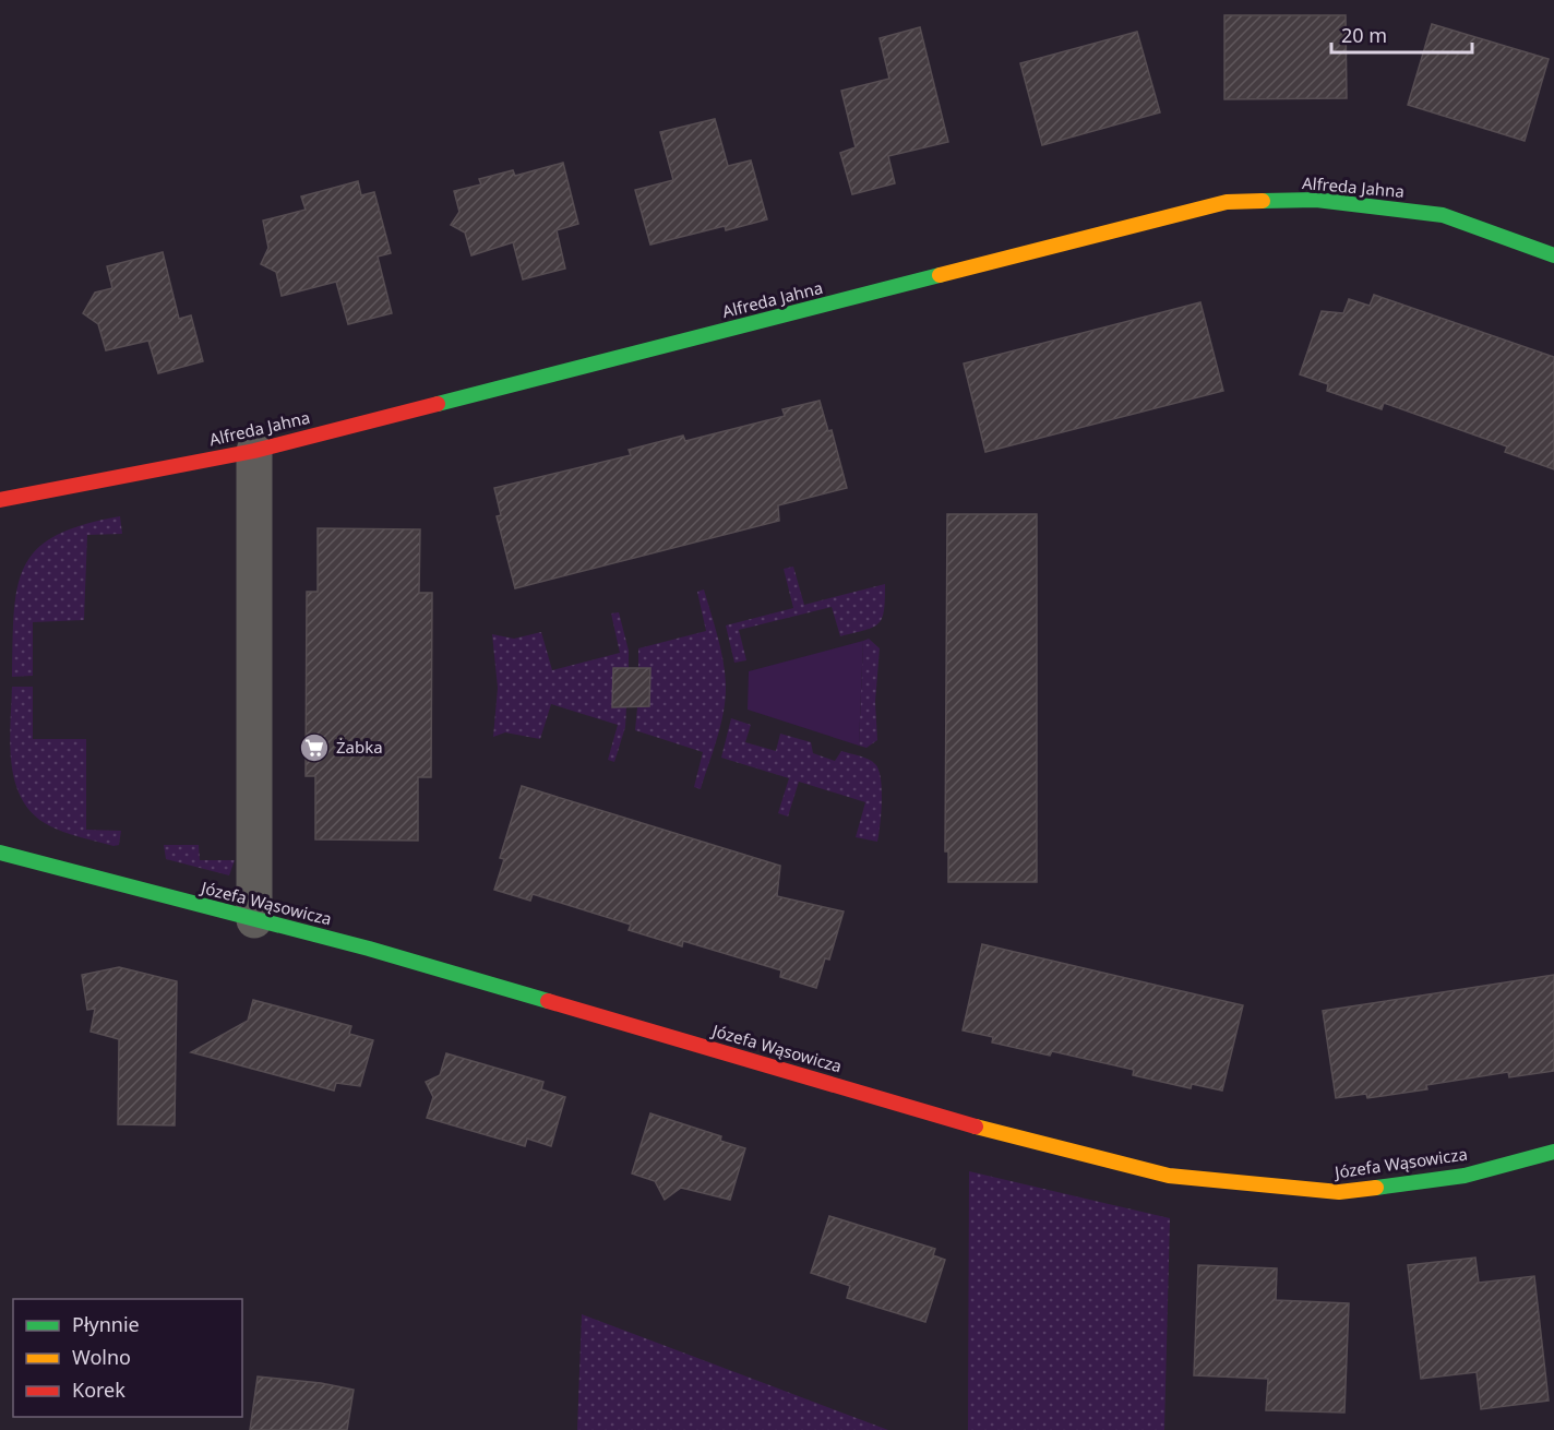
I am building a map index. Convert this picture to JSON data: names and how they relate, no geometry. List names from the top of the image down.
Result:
{
  "streets": {
    "street": ["Alfreda Jahna", "Józefa Wąsowicza"]
  },
  "places": {
    "supermarket": ["Żabka"]
  },
  "legend": ["Płynnie", "Wolno", "Korek"],
  "scale_bar": "20 m"
}
